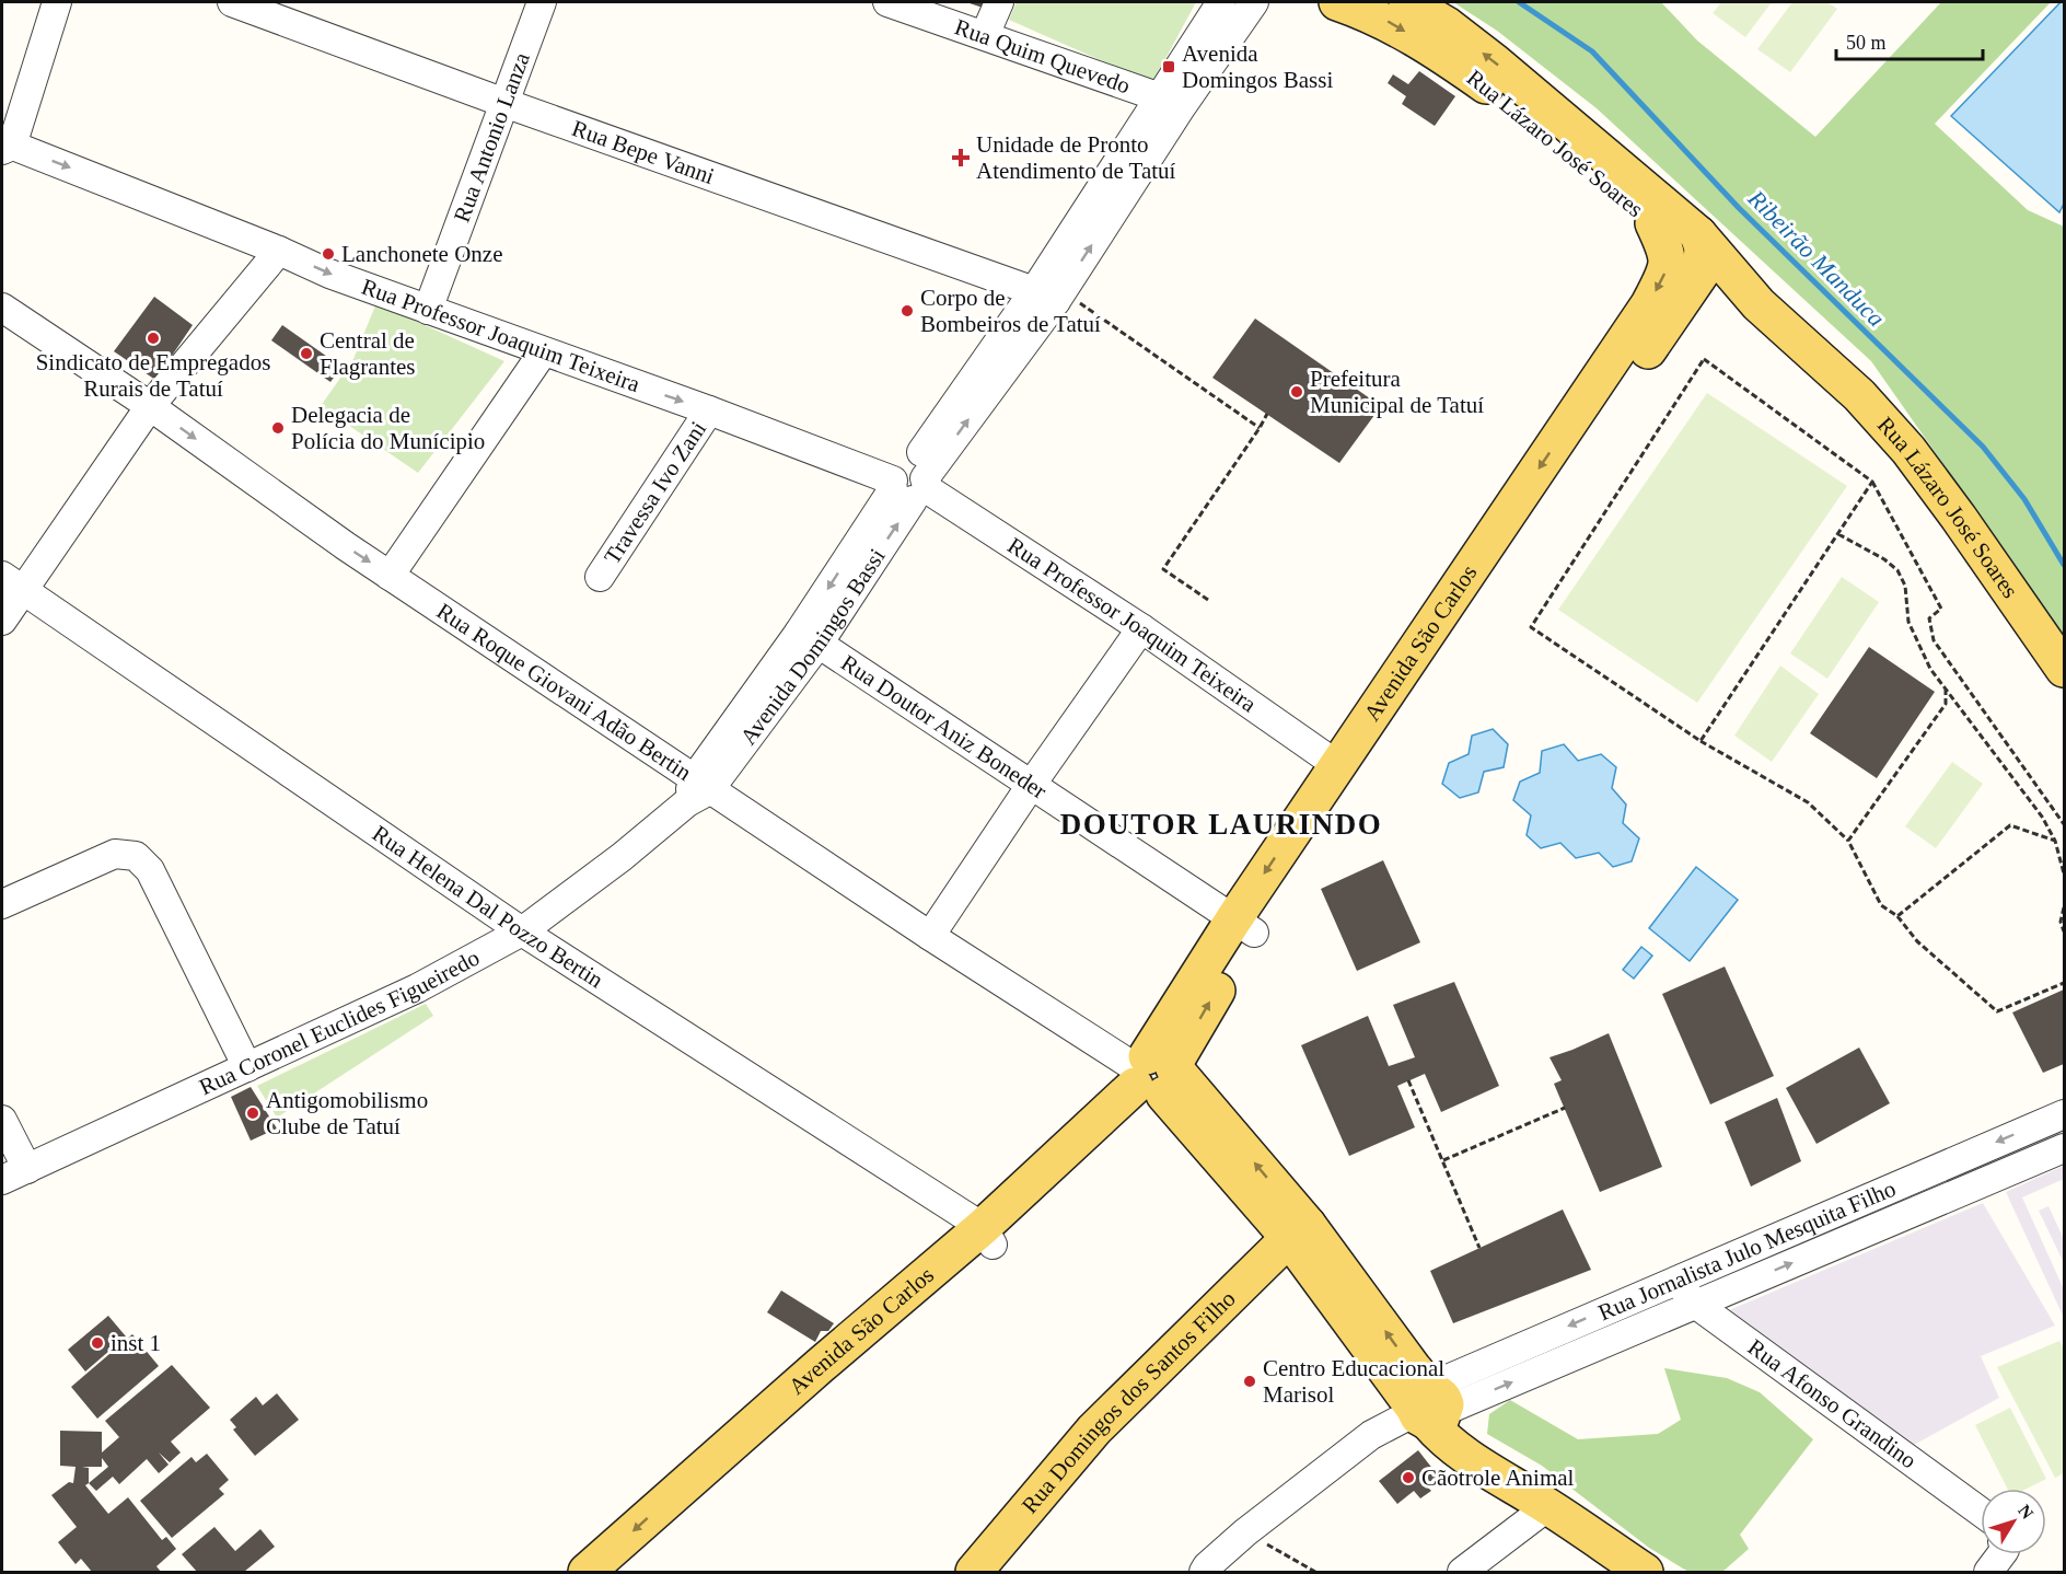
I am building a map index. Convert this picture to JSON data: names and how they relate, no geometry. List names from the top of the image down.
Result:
{
  "streets": {
    "main road": ["Rua Lázaro José Soares", "Avenida São Carlos", "Rua Domingos dos Santos Filho"],
    "street": [
      "Rua Quim Quevedo",
      "Rua Antonio Lanza",
      "Rua Bepe Vanni",
      "Rua Professor Joaquim Teixeira",
      "Travessa Ivo Zani",
      "Avenida Domingos Bassi",
      "Rua Roque Giovani Adão Bertin",
      "Rua Doutor Aniz Boneder",
      "Rua Helena Dal Pozzo Bertin",
      "Rua Coronel Euclides Figueiredo",
      "Rua Jornalista Julo Mesquita Filho",
      "Rua Afonso Grandino"
    ]
  },
  "crossings": [
    ["Rua Quim Quevedo", "Avenida Domingos Bassi"],
    ["Rua Antonio Lanza", "Rua Bepe Vanni"],
    ["Rua Antonio Lanza", "Rua Professor Joaquim Teixeira"],
    ["Rua Lázaro José Soares", "Avenida São Carlos"],
    ["Rua Bepe Vanni", "Avenida Domingos Bassi"],
    ["Rua Professor Joaquim Teixeira", "Travessa Ivo Zani"],
    ["Rua Professor Joaquim Teixeira", "Avenida São Carlos"],
    ["Rua Professor Joaquim Teixeira", "Avenida Domingos Bassi"],
    ["Avenida São Carlos", "Rua Roque Giovani Adão Bertin"],
    ["Avenida São Carlos", "Rua Doutor Aniz Boneder"],
    ["Avenida São Carlos", "Rua Helena Dal Pozzo Bertin"],
    ["Avenida Domingos Bassi", "Rua Roque Giovani Adão Bertin"],
    ["Avenida Domingos Bassi", "Rua Doutor Aniz Boneder"],
    ["Avenida Domingos Bassi", "Rua Coronel Euclides Figueiredo"],
    ["Rua Roque Giovani Adão Bertin", "Rua Coronel Euclides Figueiredo"],
    ["Rua Helena Dal Pozzo Bertin", "Rua Coronel Euclides Figueiredo"],
    ["Rua Jornalista Julo Mesquita Filho", "Rua Afonso Grandino"]
  ],
  "one_way": ["Rua Professor Joaquim Teixeira"],
  "districts": ["DOUTOR LAURINDO"],
  "water": ["Ribeirão Manduca"],
  "places": {
    "transit": ["Avenida Domingos Bassi"],
    "health": ["Unidade de Pronto Atendimento de Tatuí"],
    "other": [
      "Lanchonete Onze",
      "Corpo de Bombeiros de Tatuí",
      "Sindicato de Empregados Rurais de Tatuí",
      "Central de Flagrantes",
      "Prefeitura Municipal de Tatuí",
      "Delegacia de Polícia do Munícipio",
      "Antigomobilismo Clube de Tatuí",
      "inst 1",
      "Centro Educacional Marisol",
      "Cãotrole Animal"
    ]
  },
  "scale_bar": "50 m",
  "north": "top right"
}
